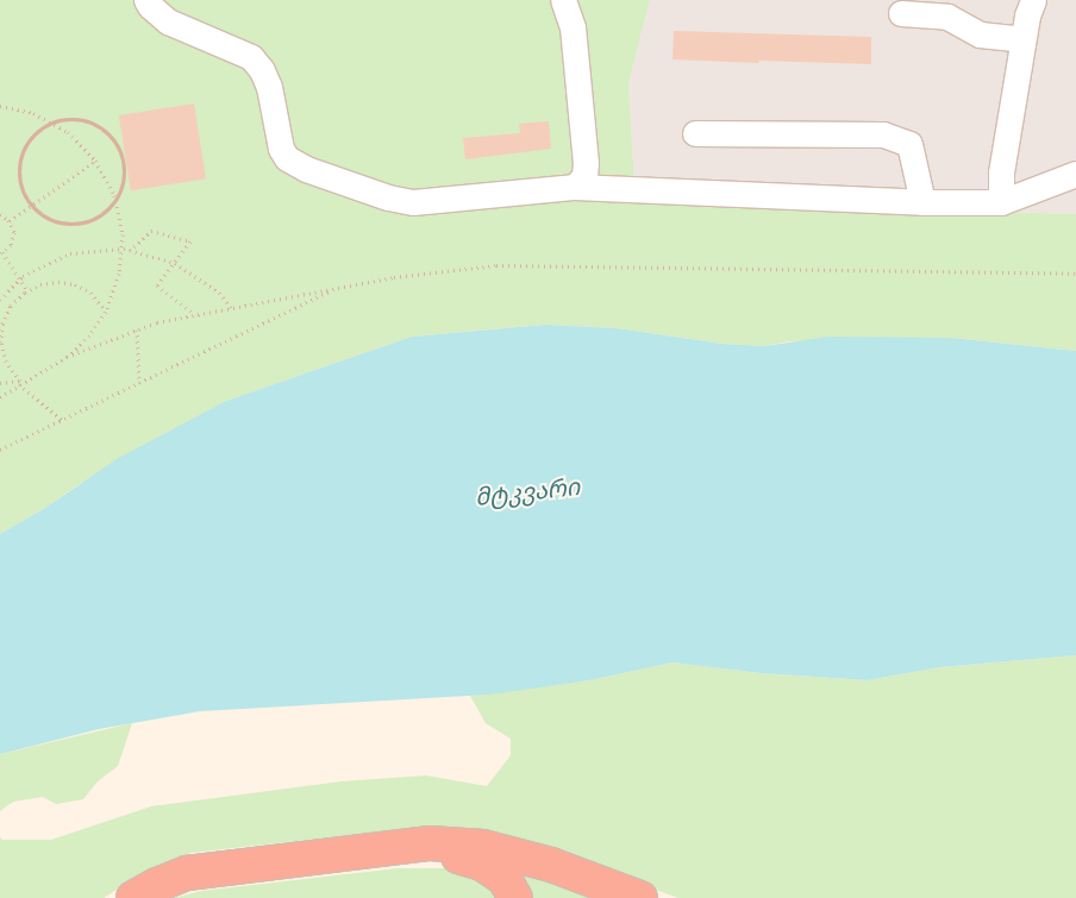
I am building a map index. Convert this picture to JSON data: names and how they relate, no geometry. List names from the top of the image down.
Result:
{
  "water": ["მტკვარი"]
}
